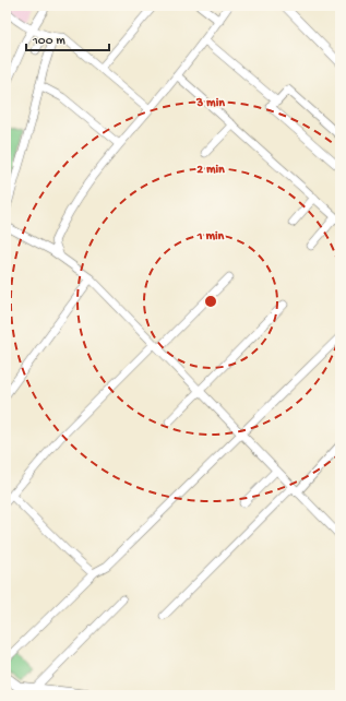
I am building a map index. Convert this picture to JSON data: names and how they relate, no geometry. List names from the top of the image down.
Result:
{
  "scale_bar": "100 m",
  "rings": ["3 min", "2 min", "1 min"]
}
